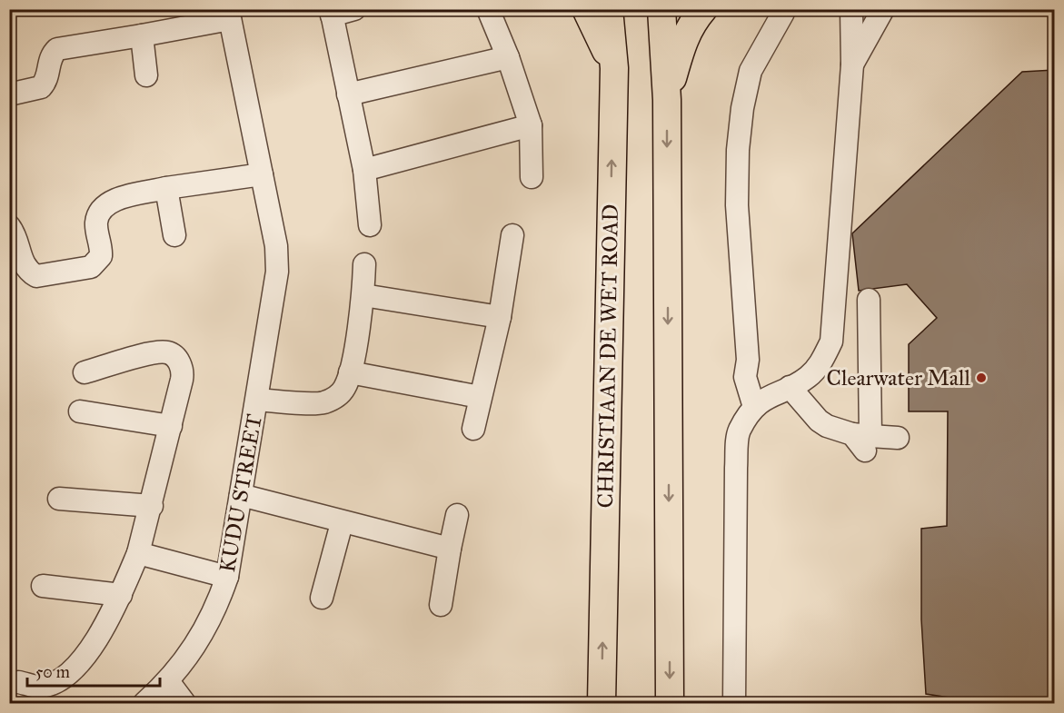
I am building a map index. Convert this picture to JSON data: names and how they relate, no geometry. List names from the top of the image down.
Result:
{
  "streets": {
    "main road": ["CHRISTIAAN DE WET ROAD"],
    "street": ["KUDU STREET"]
  },
  "places": ["Clearwater Mall"],
  "scale_bar": "50 m"
}
